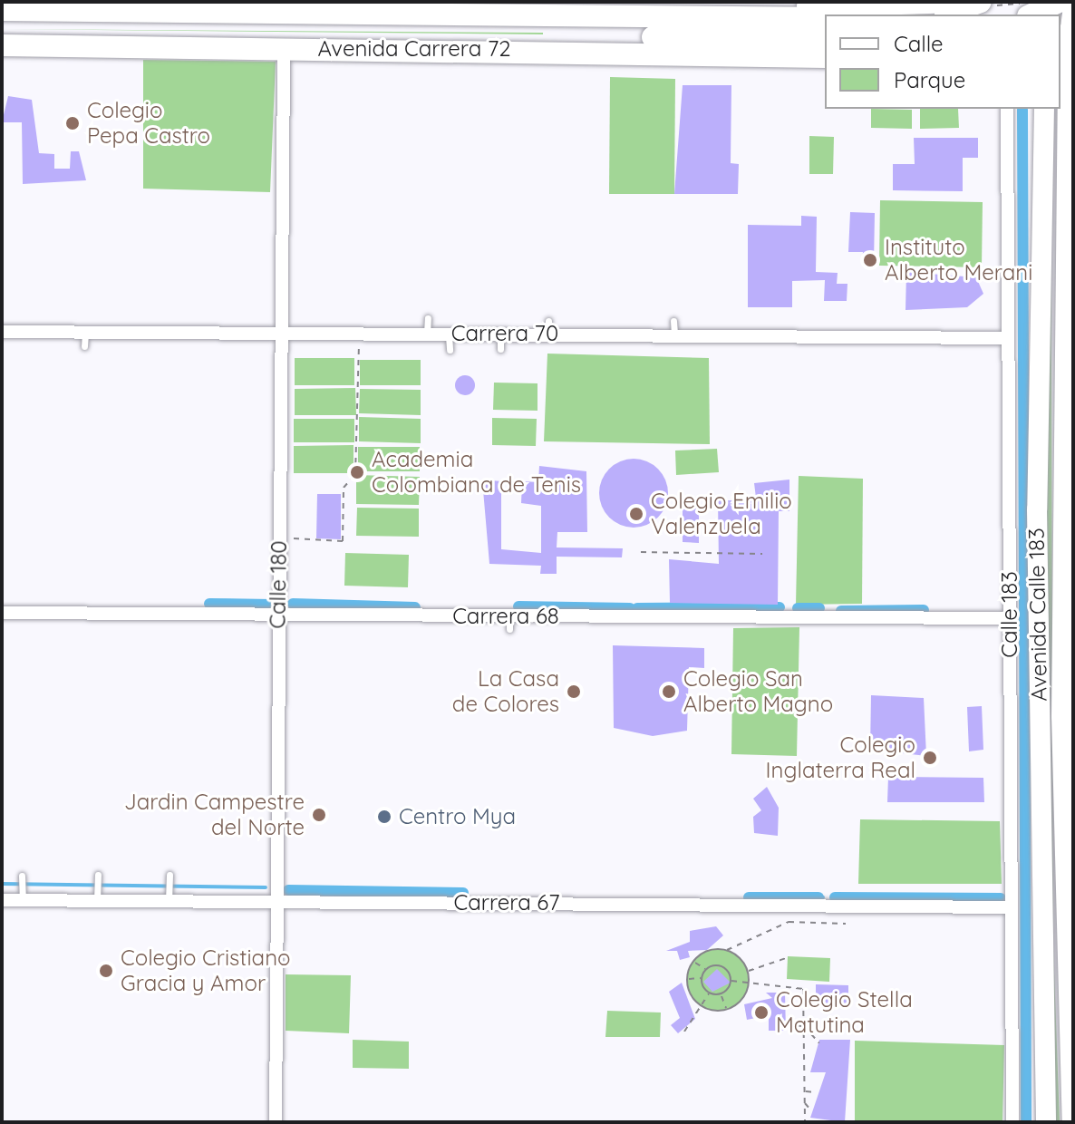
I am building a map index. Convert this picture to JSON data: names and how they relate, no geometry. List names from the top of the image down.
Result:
{
  "streets": {
    "highway": ["Avenida Carrera 72"],
    "main road": ["Avenida Calle 183"],
    "street": [
      "Carrera 70",
      "Calle 180",
      "Calle 183",
      "Carrera 68",
      "Carrera 67"
    ]
  },
  "crossings": [
    ["Avenida Carrera 72", "Calle 180"],
    ["Carrera 70", "Calle 180"],
    ["Carrera 70", "Calle 183"],
    ["Calle 180", "Carrera 68"],
    ["Calle 180", "Carrera 67"],
    ["Calle 183", "Carrera 68"],
    ["Calle 183", "Carrera 67"]
  ],
  "places": [
    "Colegio Pepa Castro",
    "Instituto Alberto Merani",
    "Academia Colombiana de Tenis",
    "Colegio Emilio Valenzuela",
    "La Casa de Colores",
    "Colegio San Alberto Magno",
    "Colegio Inglaterra Real",
    "Jardin Campestre del Norte",
    "Centro Mya",
    "Colegio Cristiano Gracia y Amor",
    "Colegio Stella Matutina"
  ],
  "legend": ["Calle", "Parque"]
}
